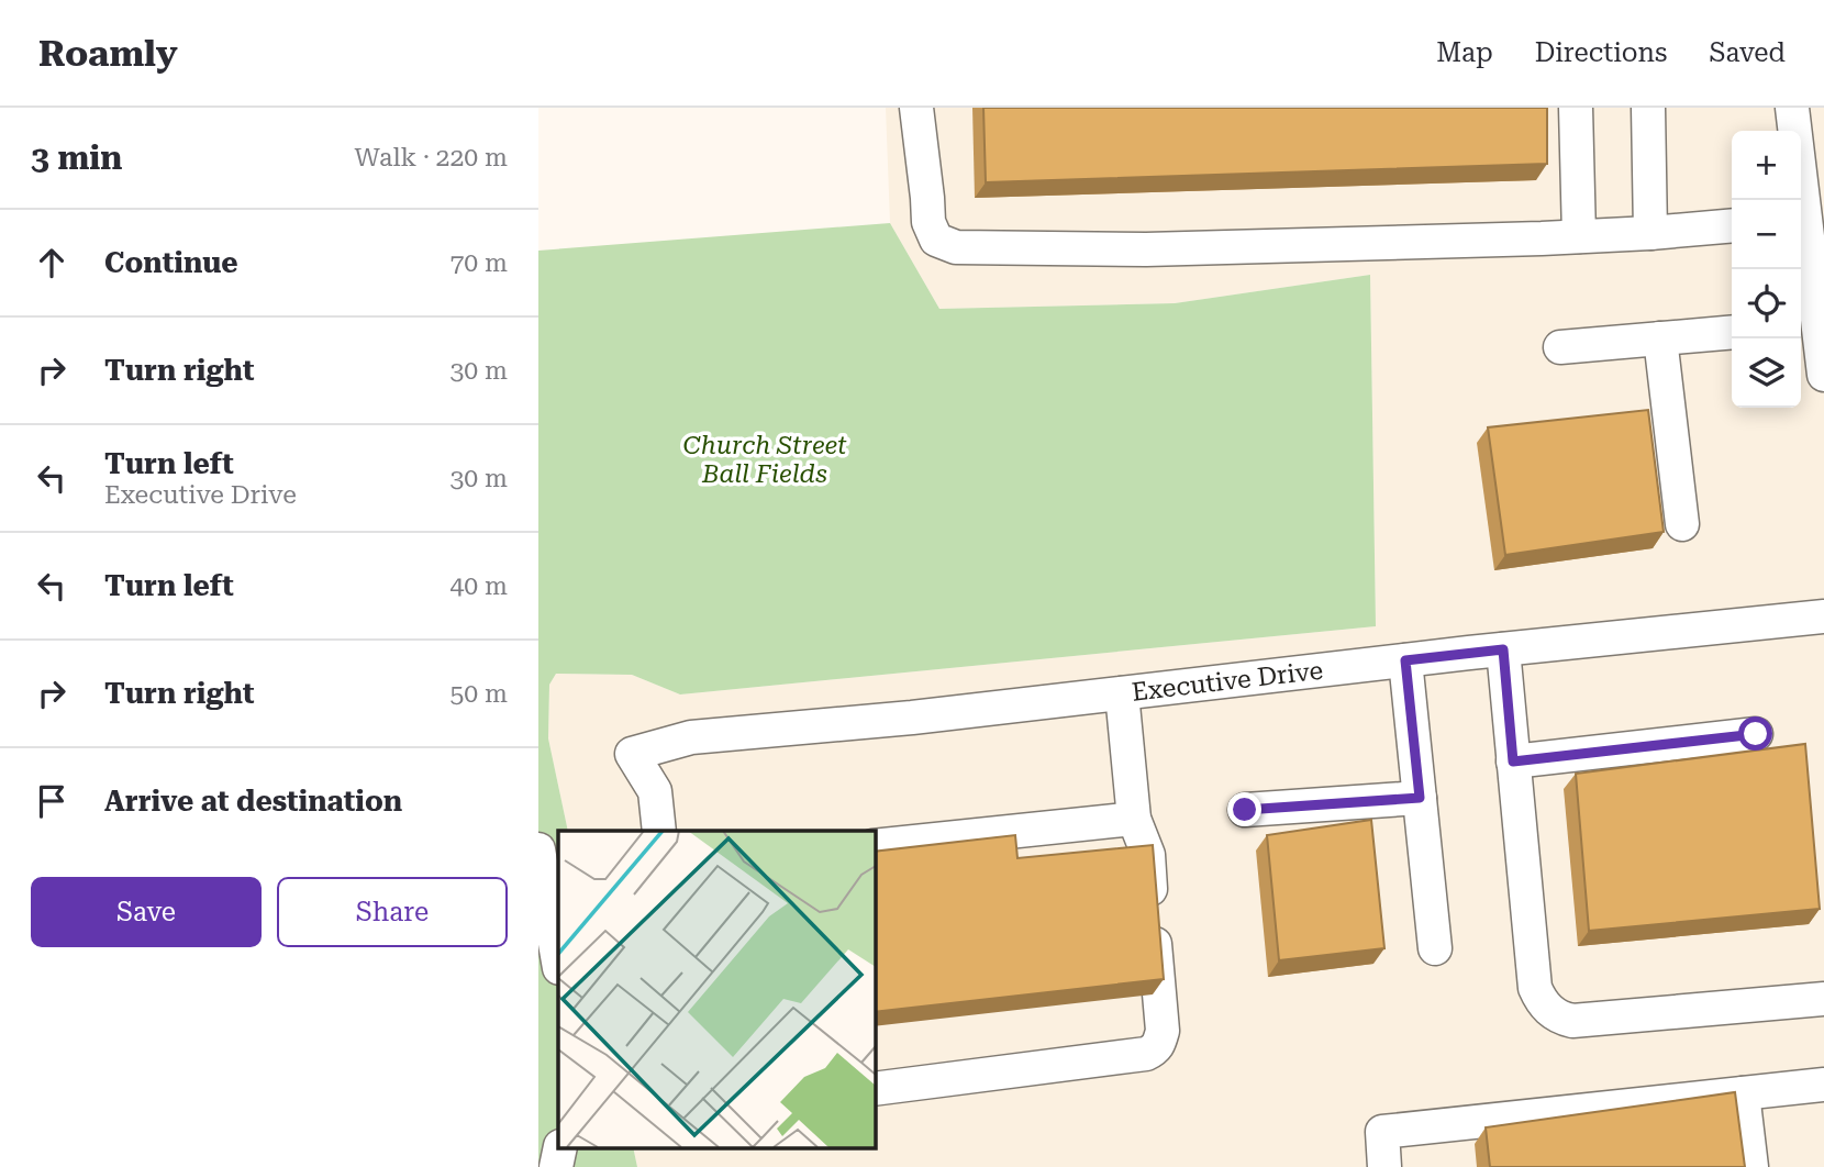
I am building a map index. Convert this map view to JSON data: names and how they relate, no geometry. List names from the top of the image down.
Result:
{
  "streets": {
    "street": ["Executive Drive"]
  },
  "parks": ["Church Street Ball Fields"],
  "page": {
    "header": "Roamly",
    "nav": ["Map", "Directions", "Saved"],
    "heading": ["3 min", "Walk · 220 m"],
    "map_buttons": ["+", "−"],
    "list": [
      ["Continue", "70 m"],
      ["Turn right", "30 m"],
      ["Turn left", "Executive Drive", "30 m"],
      ["Turn left", "40 m"],
      ["Turn right", "50 m"],
      "Arrive at destination"
    ],
    "buttons": ["Save", "Share"]
  }
}
